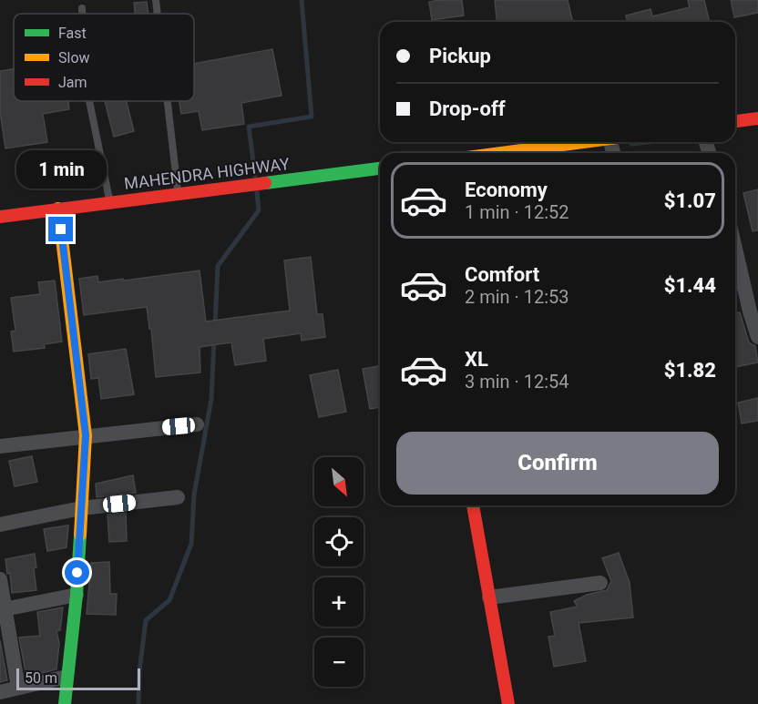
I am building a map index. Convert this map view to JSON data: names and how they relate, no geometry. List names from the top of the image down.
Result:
{
  "streets": {
    "main road": ["MAHENDRA HIGHWAY"]
  },
  "legend": ["Fast", "Slow", "Jam"],
  "scale_bar": "50 m",
  "north": "bottom right",
  "page": {
    "banner": ["Pickup", "Drop-off"],
    "bubble": "1 min",
    "list": [
      {
        "name": "Economy",
        "note": "1 min · 12:52",
        "value": "$1.07"
      },
      {
        "name": "Comfort",
        "note": "2 min · 12:53",
        "value": "$1.44"
      },
      {
        "name": "XL",
        "note": "3 min · 12:54",
        "value": "$1.82"
      }
    ],
    "buttons": "Confirm",
    "map_buttons": ["+", "−"],
    "scale": "50 m"
  }
}
